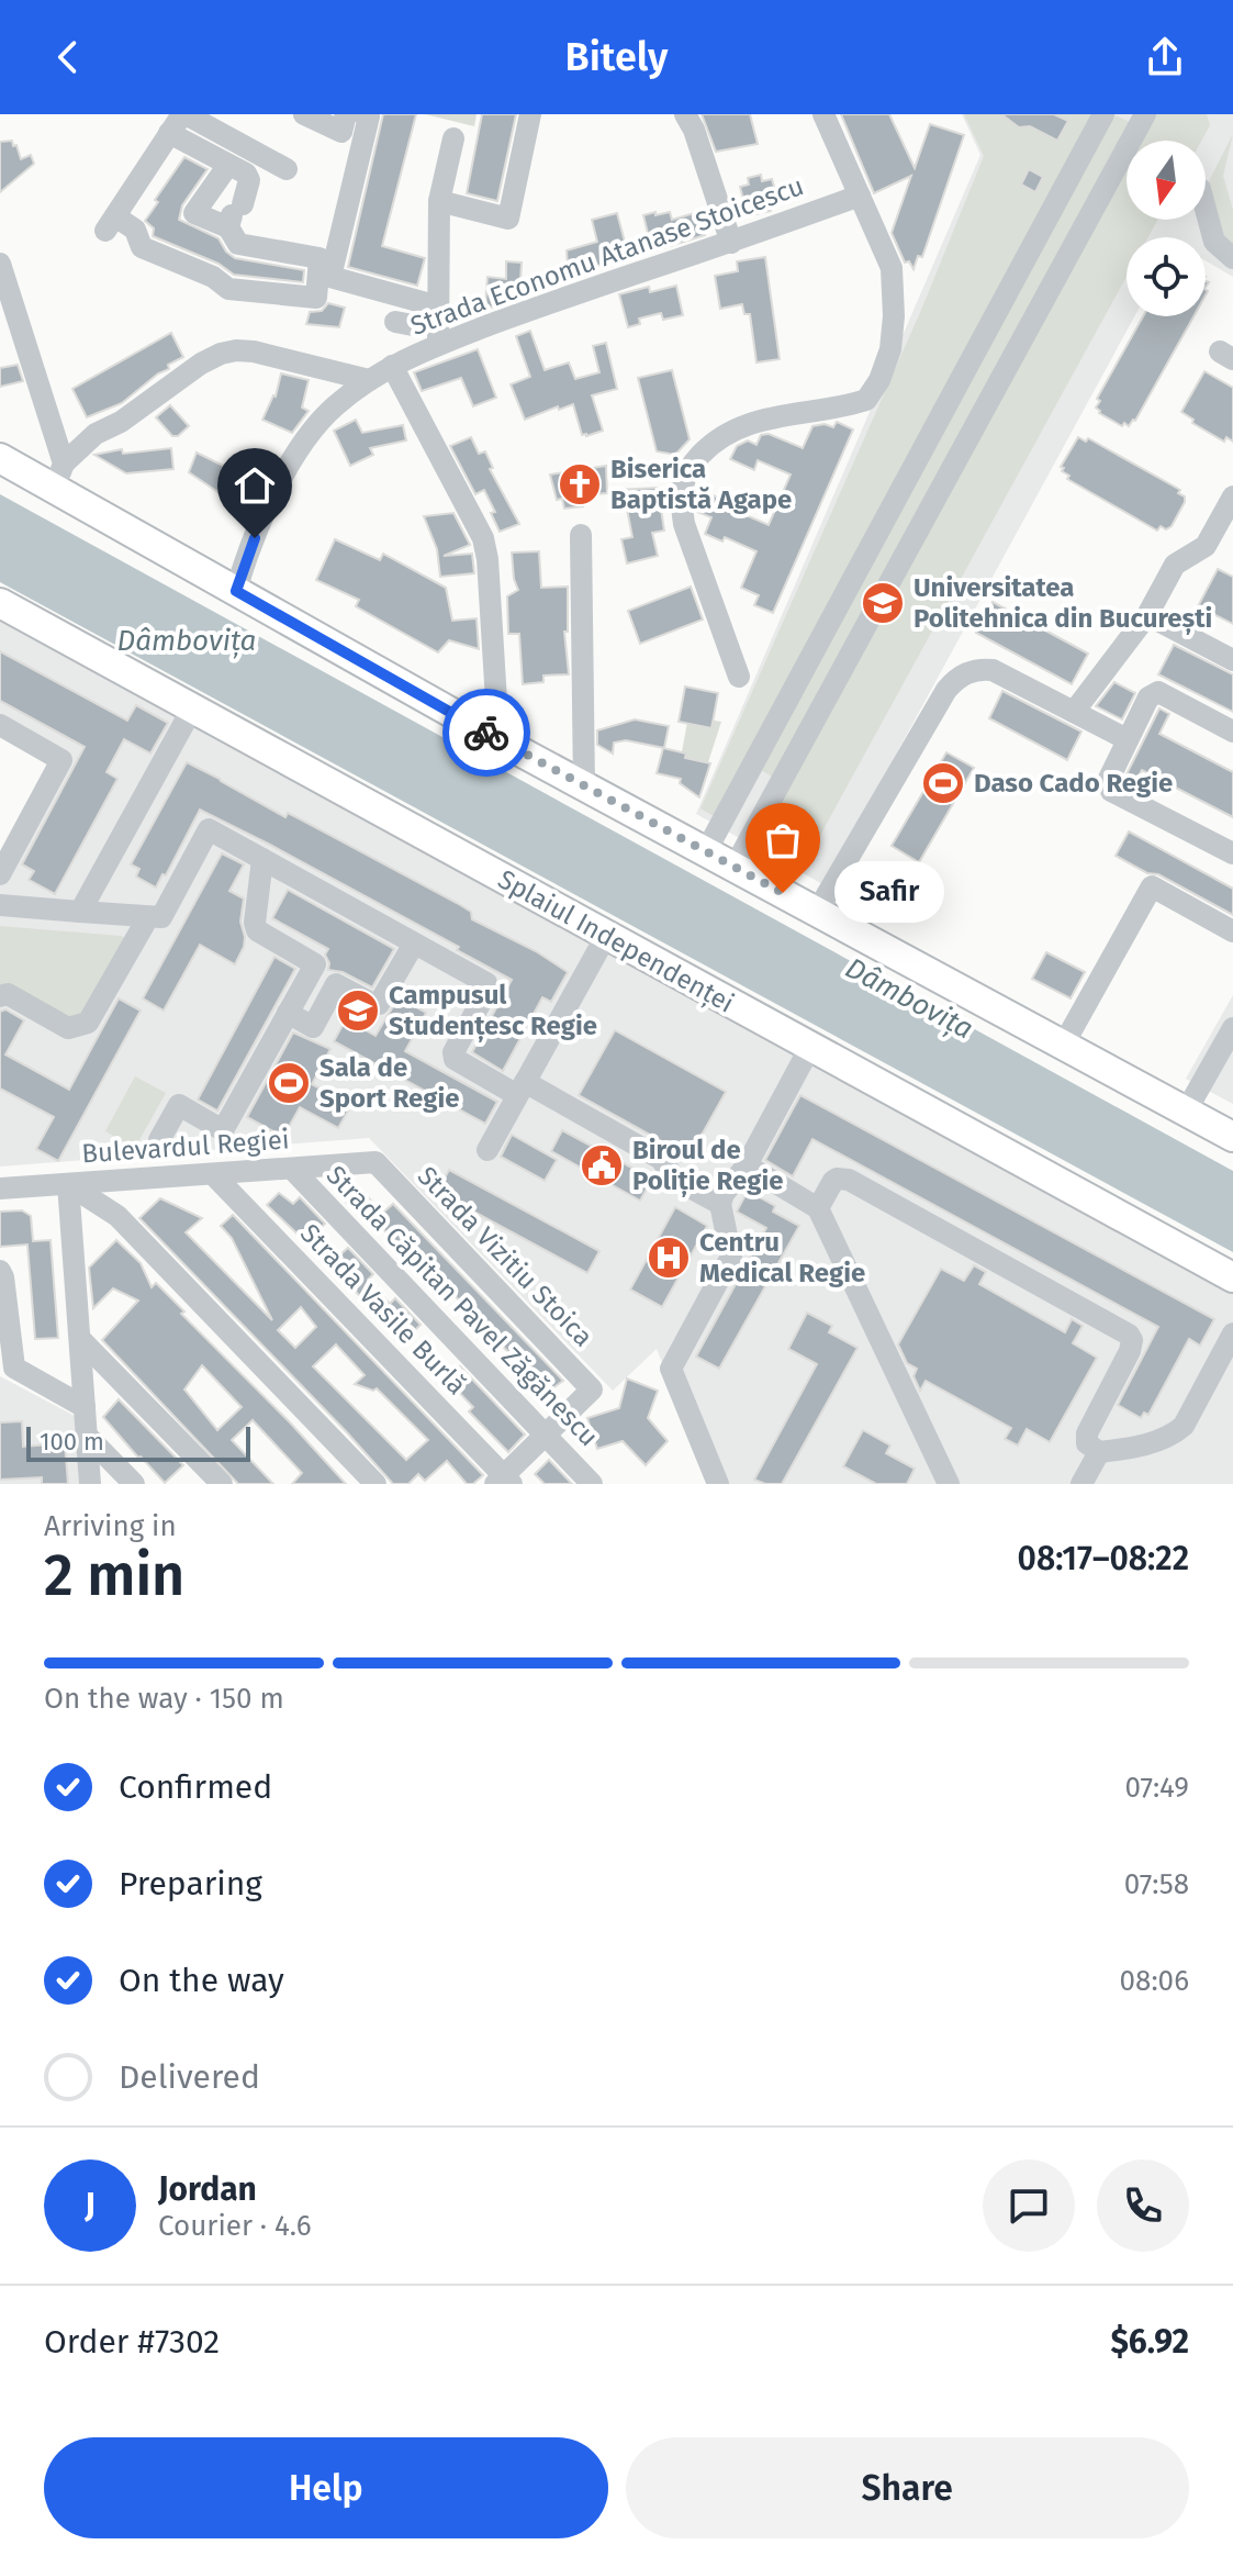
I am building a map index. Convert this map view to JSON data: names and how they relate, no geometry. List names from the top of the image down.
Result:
{
  "streets": {
    "main road": ["Splaiul Independenței"],
    "street": [
      "Strada Economu Atanase Stoicescu",
      "Bulevardul Regiei",
      "Strada Vizitiu Stoica",
      "Strada Căpitan Pavel Zăgănescu",
      "Strada Vasile Burlă"
    ]
  },
  "crossings": [
    ["Bulevardul Regiei", "Strada Vizitiu Stoica"],
    ["Bulevardul Regiei", "Strada Căpitan Pavel Zăgănescu"],
    ["Bulevardul Regiei", "Strada Vasile Burlă"],
    ["Strada Vizitiu Stoica", "Strada Căpitan Pavel Zăgănescu"]
  ],
  "water": ["Dâmbovița"],
  "places": {
    "church": ["Biserica Baptistă Agape"],
    "school or university": ["Universitatea Politehnica din București", "Campusul Studențesc Regie"],
    "sports": ["Daso Cado Regie", "Sala de Sport Regie"],
    "other": ["Safir"],
    "public building": ["Biroul de Poliție Regie"],
    "hospital": ["Centru Medical Regie"]
  },
  "scale_bar": "100 m",
  "north": "bottom",
  "page": {
    "header": "Bitely",
    "bubble": "Safir",
    "scale": "100 m",
    "heading": ["2 min", "Arriving in", "08:17–08:22"],
    "panel": [
      "Jordan",
      "Courier · 4.6",
      "Order #7302",
      "$6.92"
    ],
    "bar": "On the way · 150 m",
    "list": [
      ["Confirmed", "07:49"],
      ["Preparing", "07:58"],
      ["On the way", "08:06"],
      "Delivered"
    ],
    "round": "J",
    "buttons": ["Help", "Share"]
  }
}
